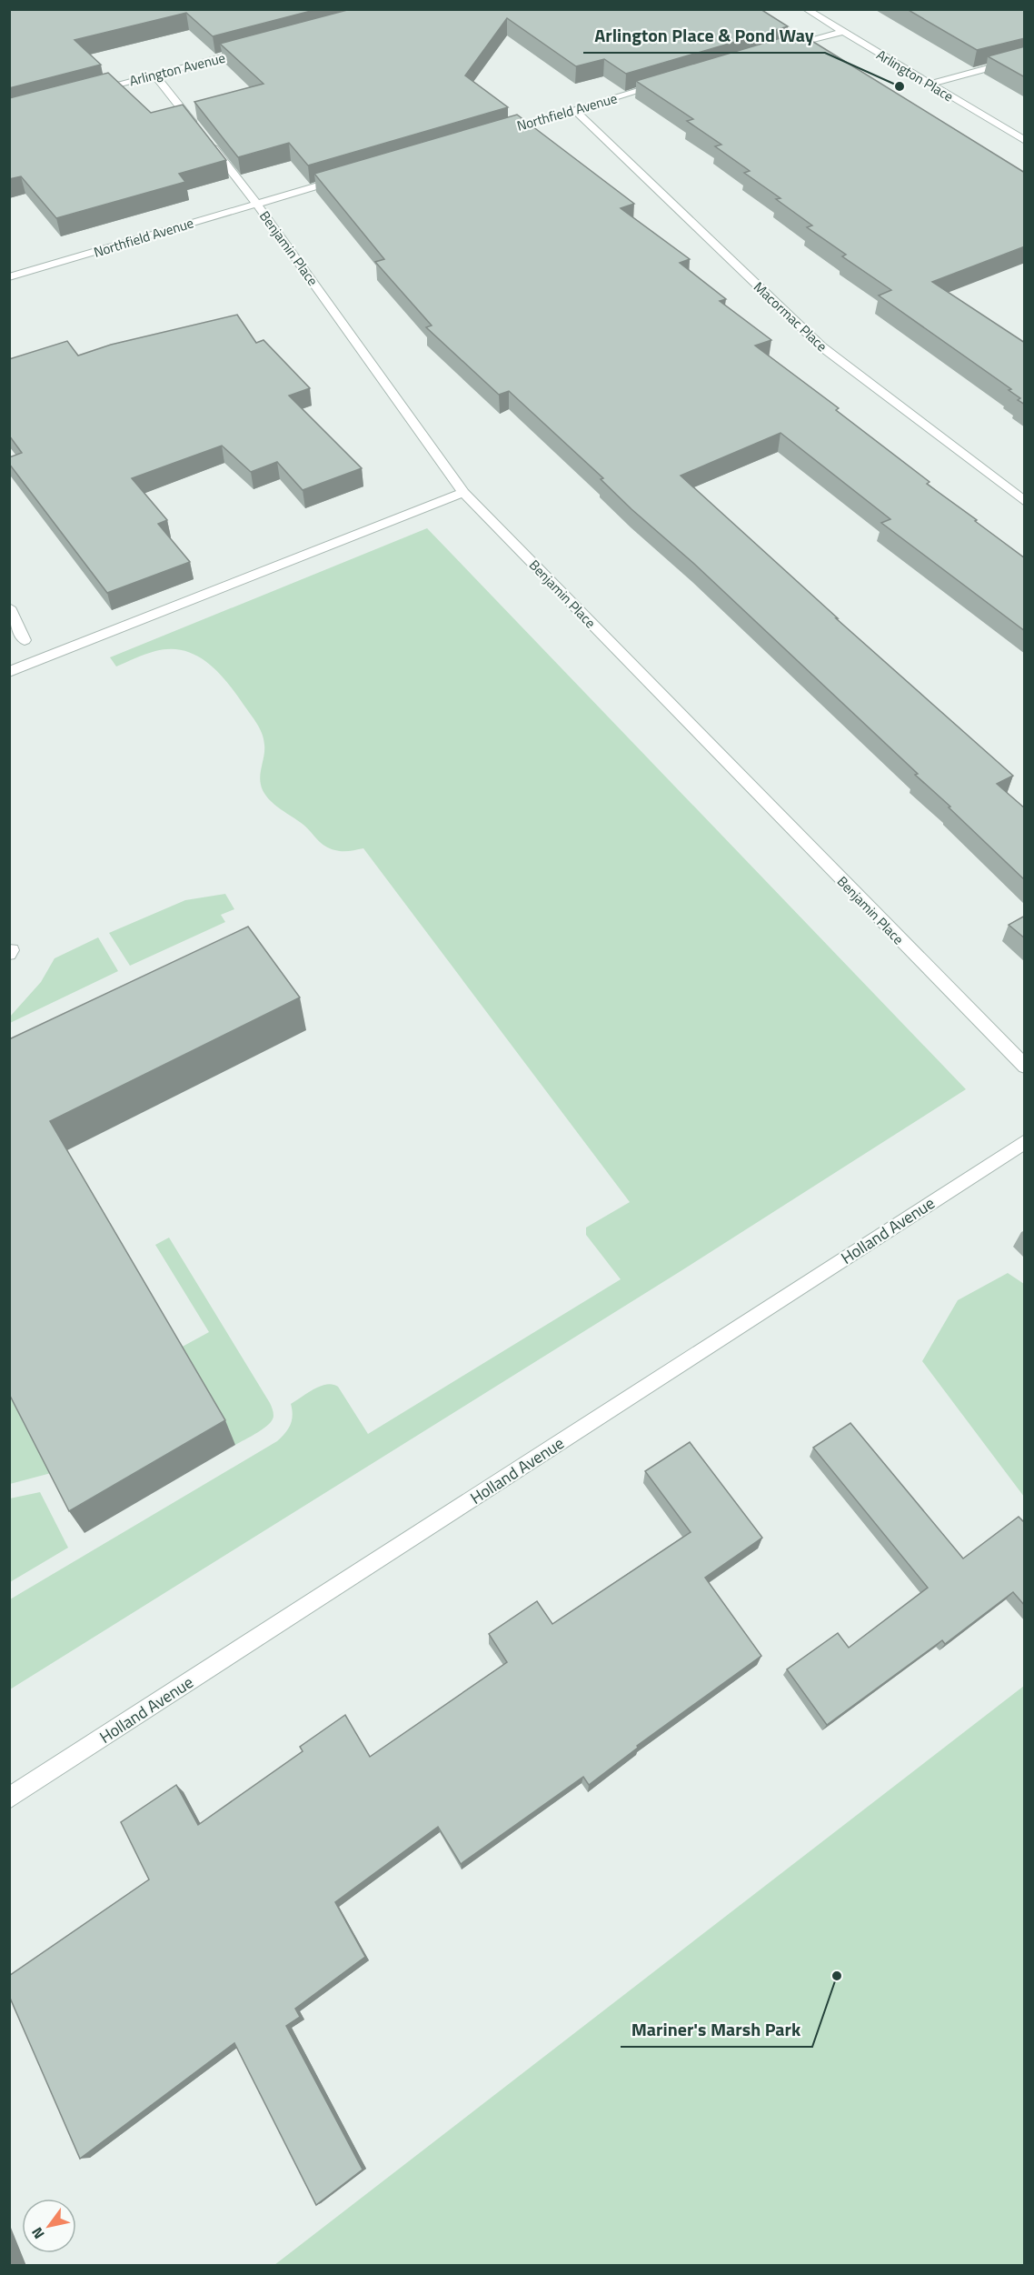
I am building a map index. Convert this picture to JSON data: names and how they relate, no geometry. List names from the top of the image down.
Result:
{
  "streets": {
    "street": [
      "Arlington Avenue",
      "Arlington Place",
      "Northfield Avenue",
      "Benjamin Place",
      "Macormac Place",
      "Holland Avenue"
    ]
  },
  "crossings": [
    ["Arlington Avenue", "Benjamin Place"],
    ["Northfield Avenue", "Benjamin Place"],
    ["Northfield Avenue", "Macormac Place"]
  ],
  "places": ["Arlington Place & Pond Way", "Mariner's Marsh Park"],
  "north": "bottom left"
}
